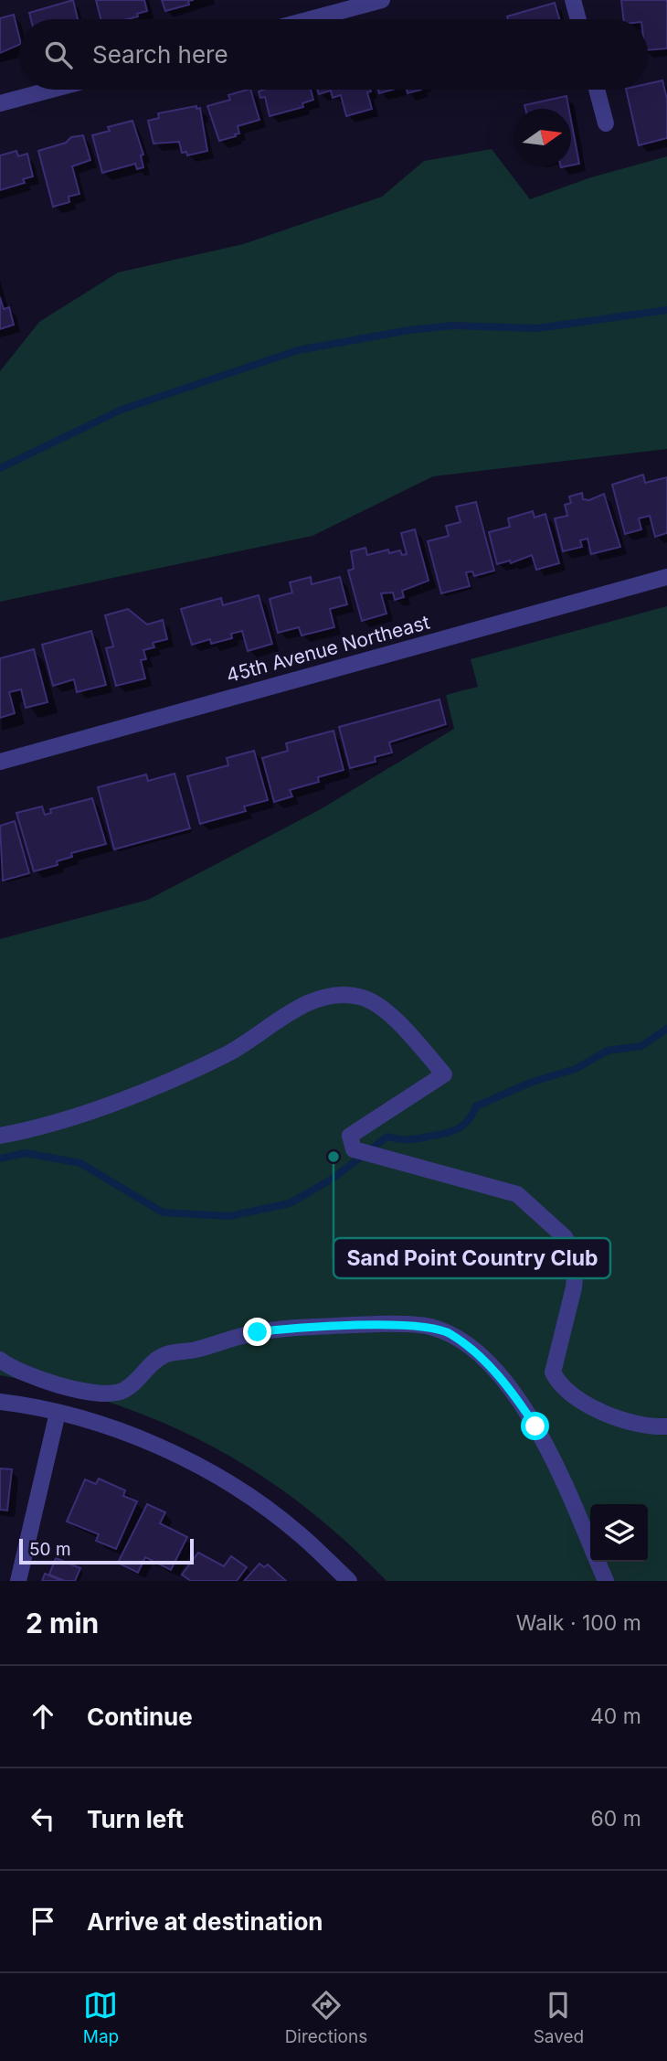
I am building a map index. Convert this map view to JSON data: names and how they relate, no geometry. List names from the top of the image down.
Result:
{
  "streets": {
    "street": ["45th Avenue Northeast"]
  },
  "places": ["Sand Point Country Club"],
  "scale_bar": "50 m",
  "north": "right",
  "page": {
    "search": "Search here",
    "scale": "50 m",
    "heading": ["2 min", "Walk · 100 m"],
    "list": [
      ["Continue", "40 m"],
      ["Turn left", "60 m"],
      "Arrive at destination"
    ],
    "nav": ["Map", "Directions", "Saved"]
  }
}
